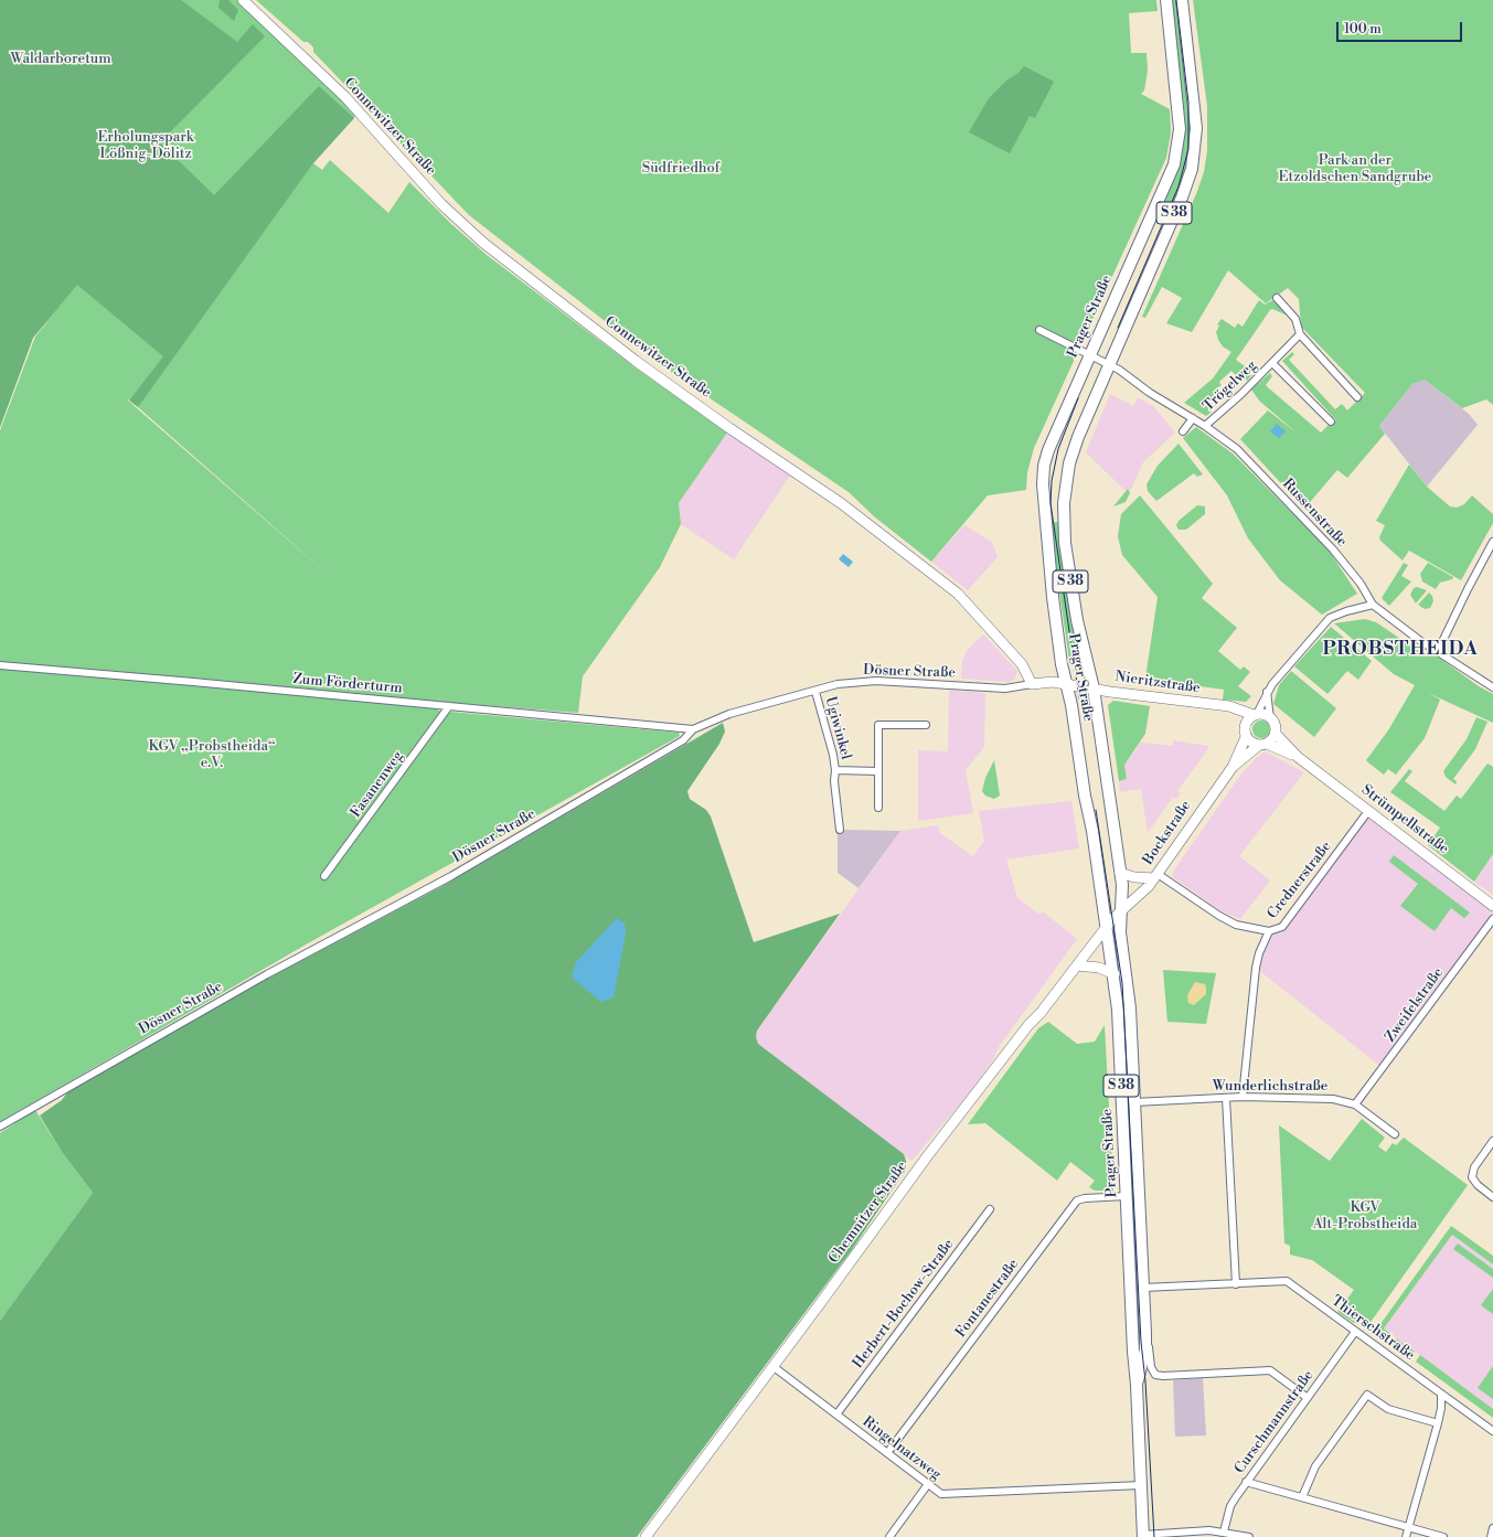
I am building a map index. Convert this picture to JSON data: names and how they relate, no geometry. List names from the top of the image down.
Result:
{
  "streets": {
    "main road": ["S 38", "Prager Straße"],
    "street": [
      "Connewitzer Straße",
      "Trögelweg",
      "Russenstraße",
      "Dösner Straße",
      "Nieritzstraße",
      "Zum Förderturm",
      "Ugiwinkel",
      "Fasanenweg",
      "Strümpellstraße",
      "Bockstraße",
      "Crednerstraße",
      "Zweifelstraße",
      "Wunderlichstraße",
      "Chemnitzer Straße",
      "Fontanestraße",
      "Herbert-Bochow-Straße",
      "Thierschstraße",
      "Curschmannstraße",
      "Ringelnatzweg"
    ]
  },
  "crossings": [
    ["Connewitzer Straße", "Dösner Straße"],
    ["Prager Straße", "Russenstraße"],
    ["Prager Straße", "Nieritzstraße"],
    ["Prager Straße", "Bockstraße"],
    ["Prager Straße", "Wunderlichstraße"],
    ["Prager Straße", "Chemnitzer Straße"],
    ["Prager Straße", "Fontanestraße"],
    ["Prager Straße", "Thierschstraße"],
    ["Prager Straße", "Ringelnatzweg"],
    ["Trögelweg", "Russenstraße"],
    ["Dösner Straße", "Zum Förderturm"],
    ["Dösner Straße", "Ugiwinkel"],
    ["Nieritzstraße", "Strümpellstraße"],
    ["Nieritzstraße", "Bockstraße"],
    ["Zum Förderturm", "Fasanenweg"],
    ["Strümpellstraße", "Bockstraße"],
    ["Strümpellstraße", "Crednerstraße"],
    ["Bockstraße", "Chemnitzer Straße"],
    ["Crednerstraße", "Wunderlichstraße"],
    ["Zweifelstraße", "Wunderlichstraße"],
    ["Chemnitzer Straße", "Ringelnatzweg"],
    ["Fontanestraße", "Ringelnatzweg"],
    ["Herbert-Bochow-Straße", "Ringelnatzweg"],
    ["Thierschstraße", "Curschmannstraße"]
  ],
  "districts": ["PROBSTHEIDA"],
  "parks": [
    "Waldarboretum",
    "Erholungspark Lößnig-Dölitz",
    "Park an der Etzoldschen Sandgrube",
    "Südfriedhof",
    "KGV „Probstheida“ e.V.",
    "KGV Alt-Probstheida"
  ],
  "scale_bar": "100 m"
}
